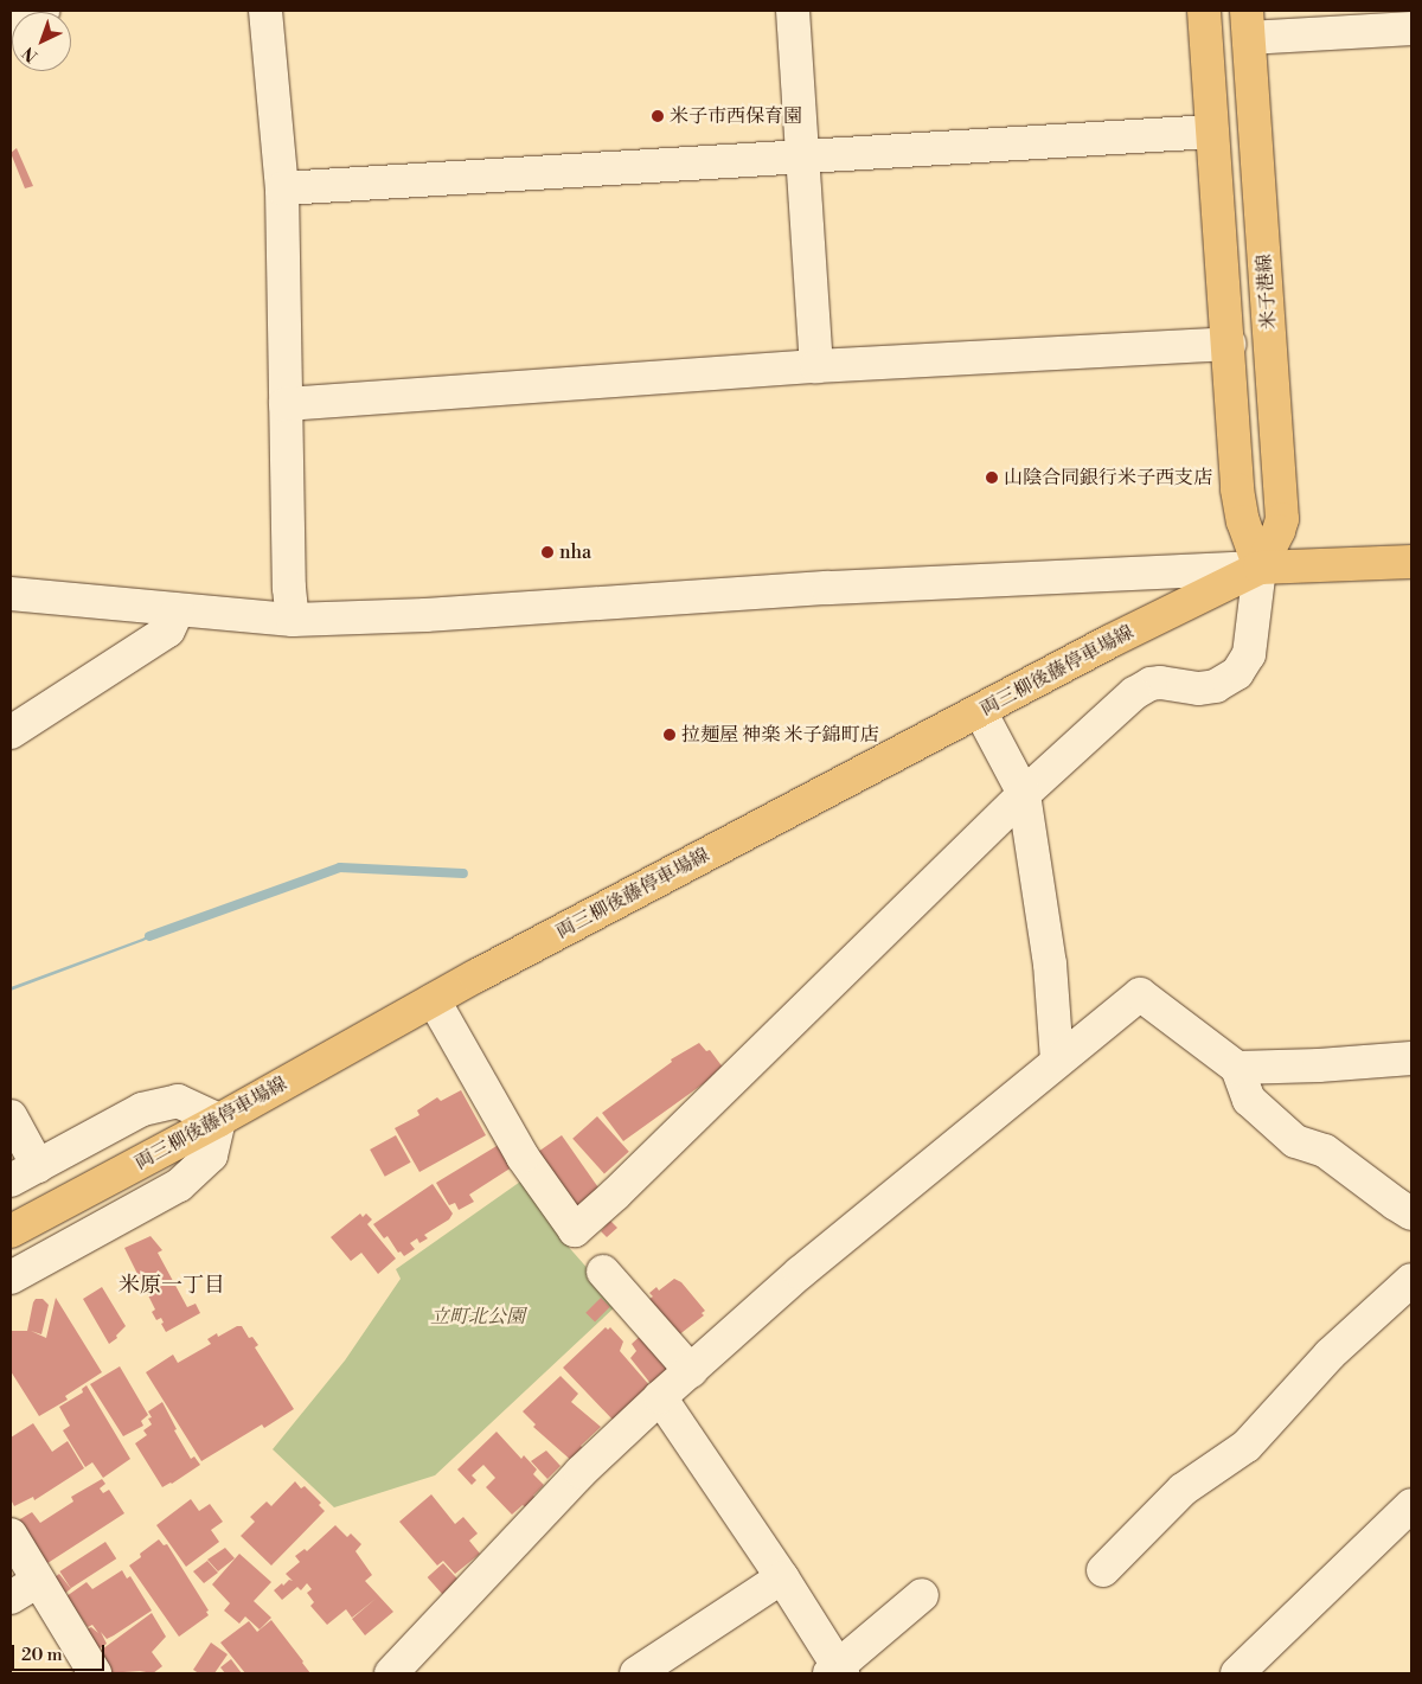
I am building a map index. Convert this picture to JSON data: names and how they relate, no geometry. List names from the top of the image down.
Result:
{
  "streets": {
    "main road": ["米子港線", "両三柳後藤停車場線"]
  },
  "crossings": [
    ["米子港線", "両三柳後藤停車場線"]
  ],
  "districts": ["米原一丁目"],
  "parks": ["立町北公園"],
  "places": [
    "米子市西保育園",
    "山陰合同銀行米子西支店",
    "nha",
    "拉麺屋 神楽 米子錦町店"
  ],
  "scale_bar": "20 m",
  "north": "bottom left"
}
